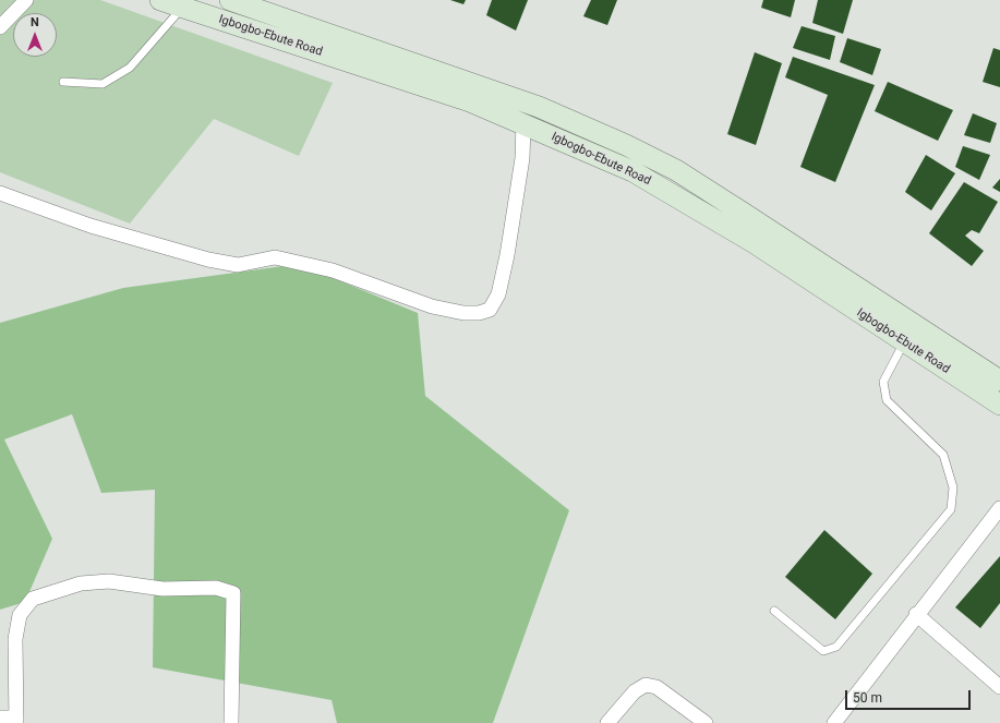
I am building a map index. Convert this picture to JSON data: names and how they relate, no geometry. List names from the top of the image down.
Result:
{
  "streets": {
    "main road": ["Igbogbo-Ebute Road"]
  },
  "scale_bar": "50 m",
  "north": "top"
}
